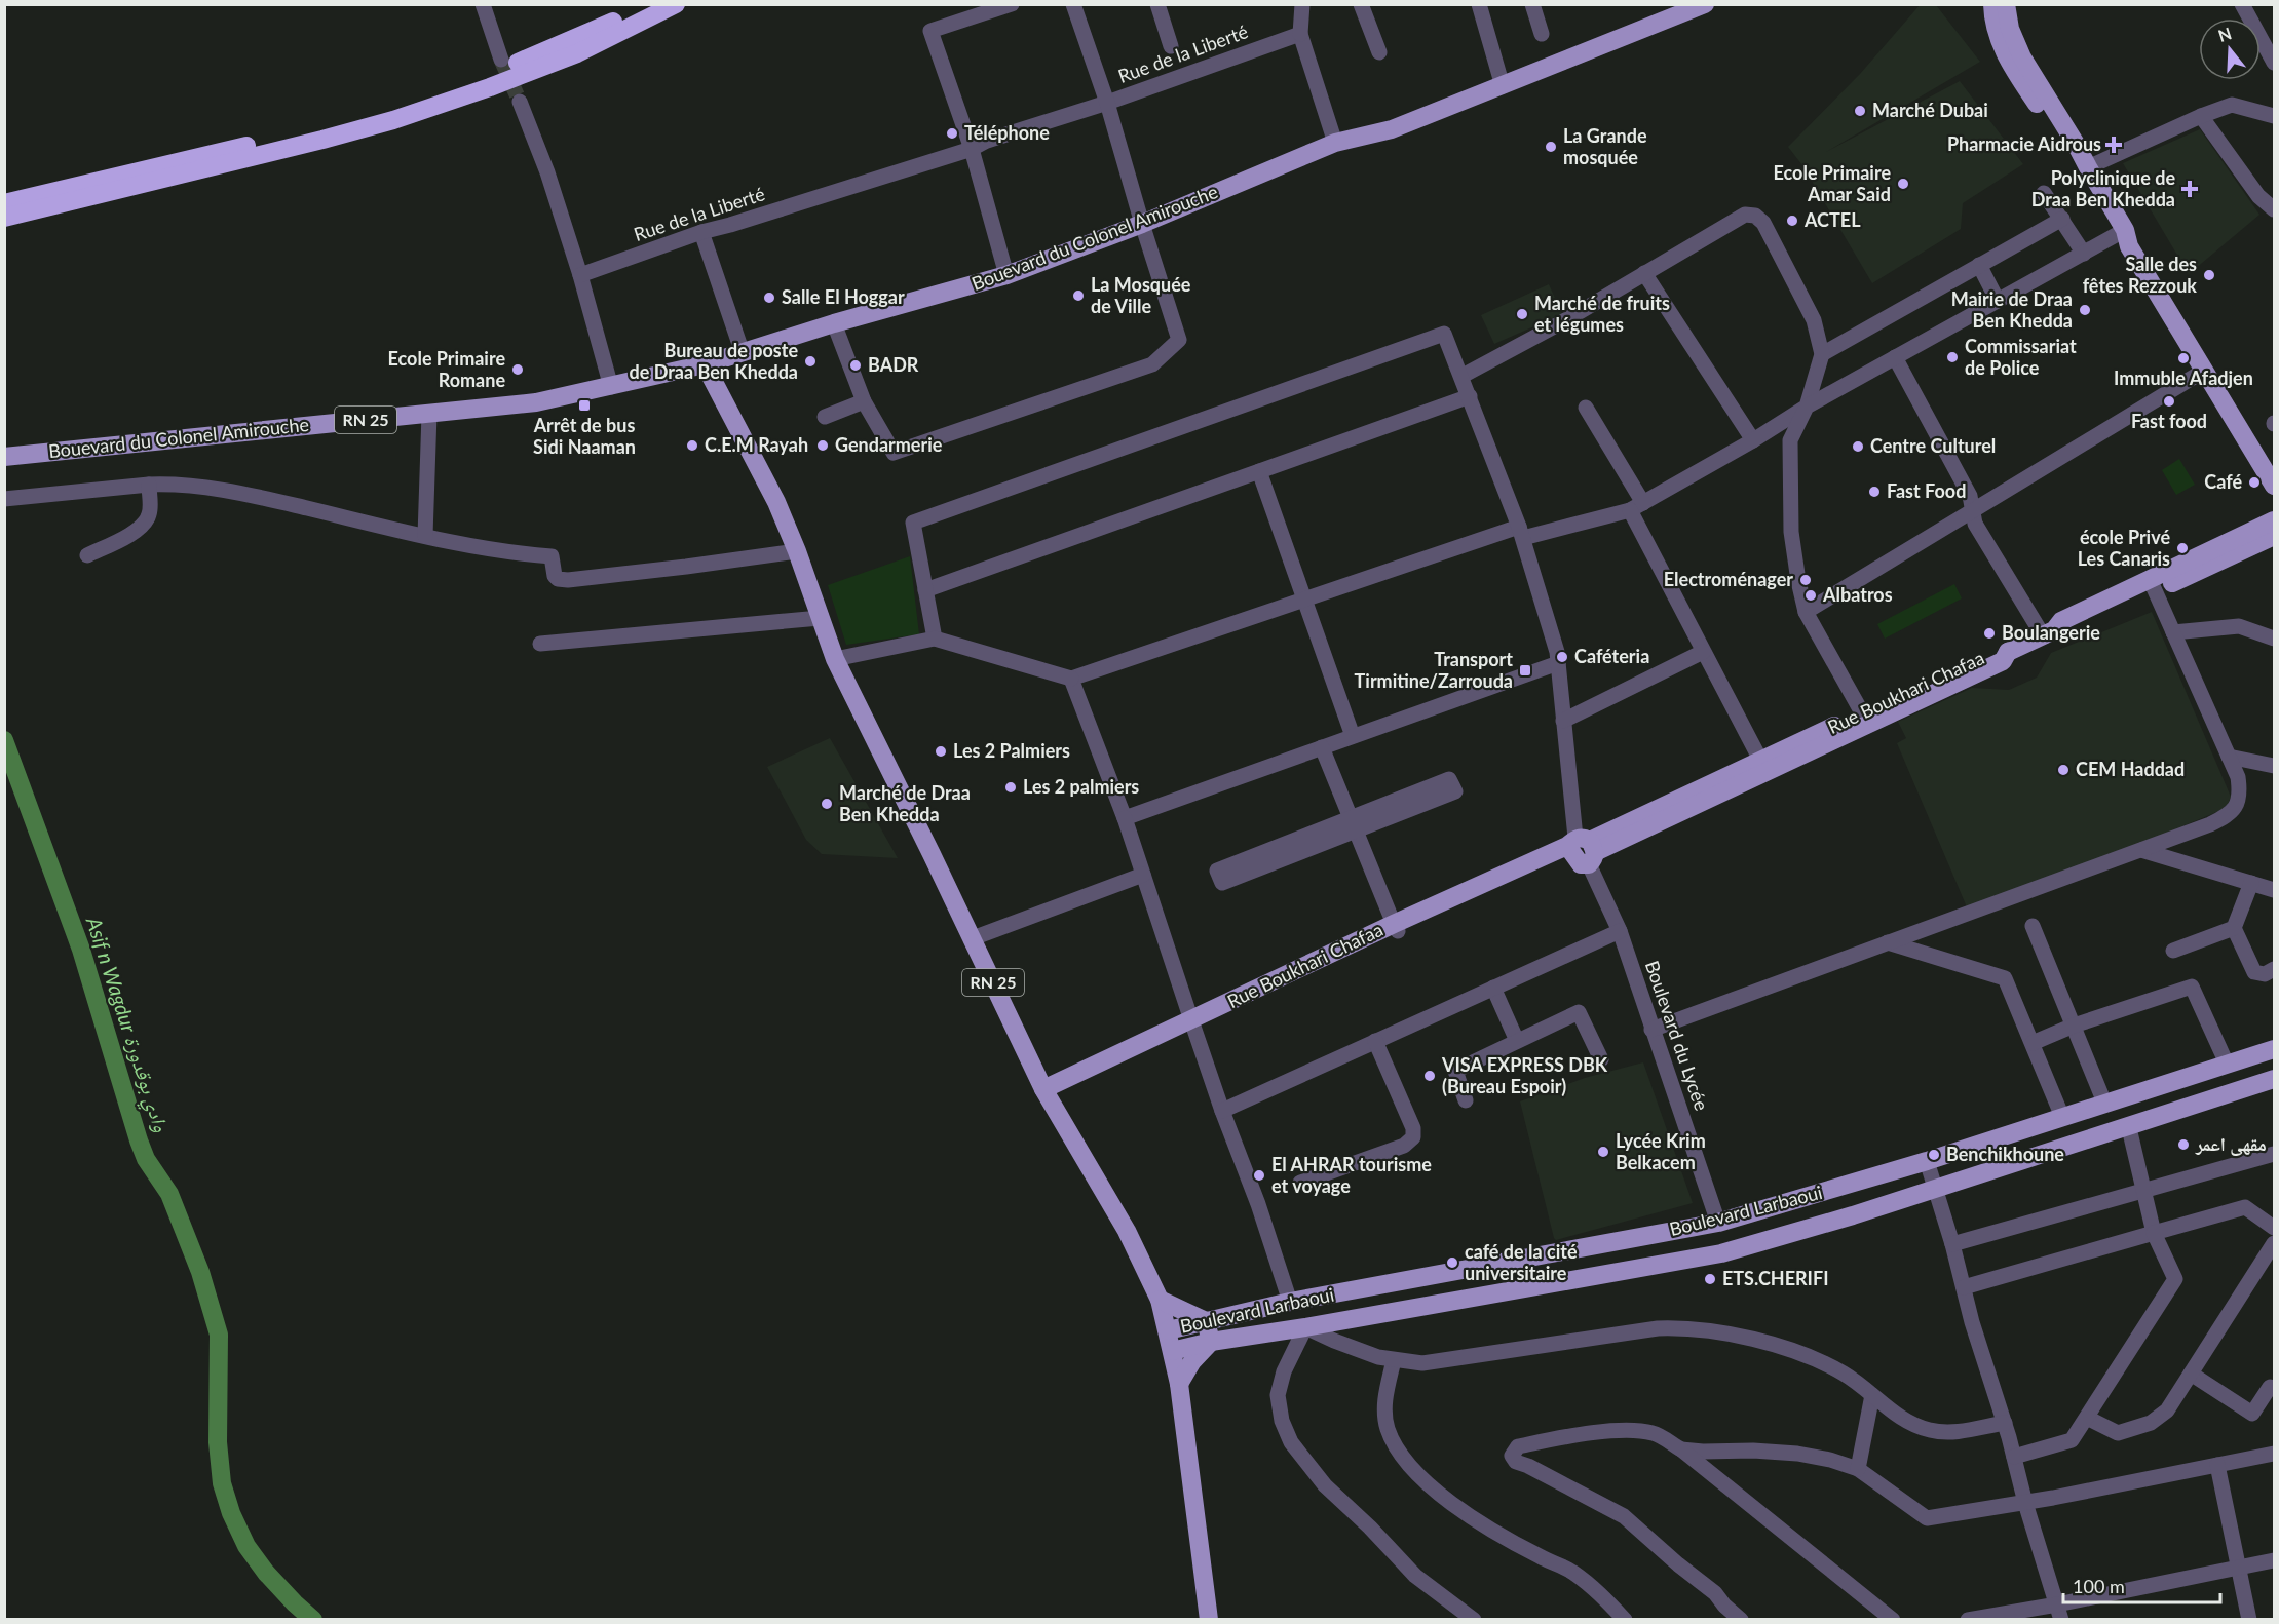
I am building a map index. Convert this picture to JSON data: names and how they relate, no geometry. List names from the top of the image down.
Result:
{
  "streets": {
    "main road": [
      "Bouevard du Colonel Amirouche",
      "RN 25",
      "Rue Boukhari Chafaa",
      "Boulevard Larbaoui"
    ],
    "street": ["Rue de la Liberté", "Boulevard du Lycée"]
  },
  "crossings": [
    ["Bouevard du Colonel Amirouche", "RN 25"],
    ["RN 25", "Rue Boukhari Chafaa"],
    ["RN 25", "Boulevard Larbaoui"],
    ["Rue Boukhari Chafaa", "Boulevard du Lycée"],
    ["Boulevard du Lycée", "Boulevard Larbaoui"]
  ],
  "water": ["Asif n Wagdur وادي بوقدورة"],
  "places": {
    "other": [
      "Marché Dubai",
      "Téléphone",
      "La Grande mosquée",
      "Ecole Primaire Amar Said",
      "ACTEL",
      "Salle des fêtes Rezzouk",
      "La Mosquée de Ville",
      "Salle El Hoggar",
      "Mairie de Draa Ben Khedda",
      "Marché de fruits et légumes",
      "Commissariat de Police",
      "Immuble Afadjen",
      "Bureau de poste de Draa Ben Khedda",
      "BADR",
      "Ecole Primaire Romane",
      "Fast food",
      "C.E.M Rayah",
      "Gendarmerie",
      "Centre Culturel",
      "Café",
      "Fast Food",
      "école Privé Les Canaris",
      "Electroménager",
      "Albatros",
      "Boulangerie",
      "Caféteria",
      "Les 2 Palmiers",
      "CEM Haddad",
      "Les 2 palmiers",
      "Marché de Draa Ben Khedda",
      "VISA EXPRESS DBK (Bureau Espoir)",
      "مقهى اعمر",
      "Lycée Krim Belkacem",
      "Benchikhoune",
      "El AHRAR tourisme et voyage",
      "café de la cité universitaire",
      "ETS.CHERIFI"
    ],
    "health": ["Pharmacie Aidrous", "Polyclinique de Draa Ben Khedda"],
    "transit": ["Arrêt de bus Sidi Naaman", "Transport Tirmitine/Zarrouda"]
  },
  "scale_bar": "100 m",
  "north": "top"
}
